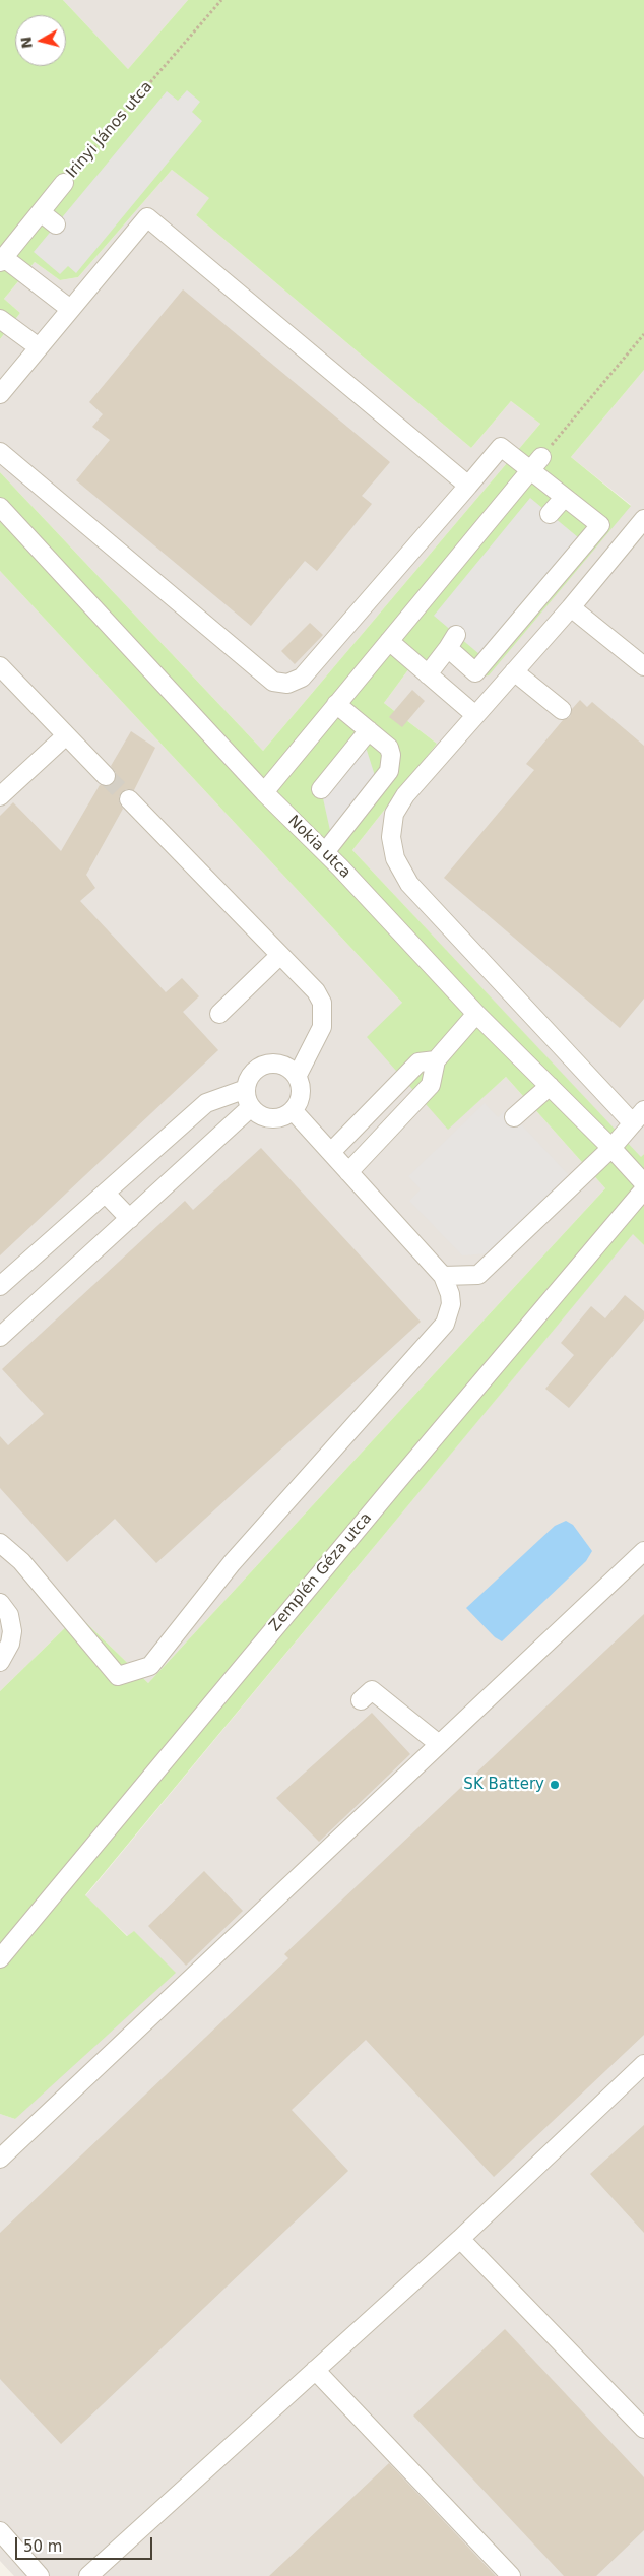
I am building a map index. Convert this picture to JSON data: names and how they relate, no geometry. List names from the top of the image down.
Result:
{
  "streets": {
    "street": ["Irinyi János utca", "Nokia utca", "Zemplén Géza utca"]
  },
  "places": ["SK Battery"],
  "scale_bar": "50 m",
  "north": "left"
}
